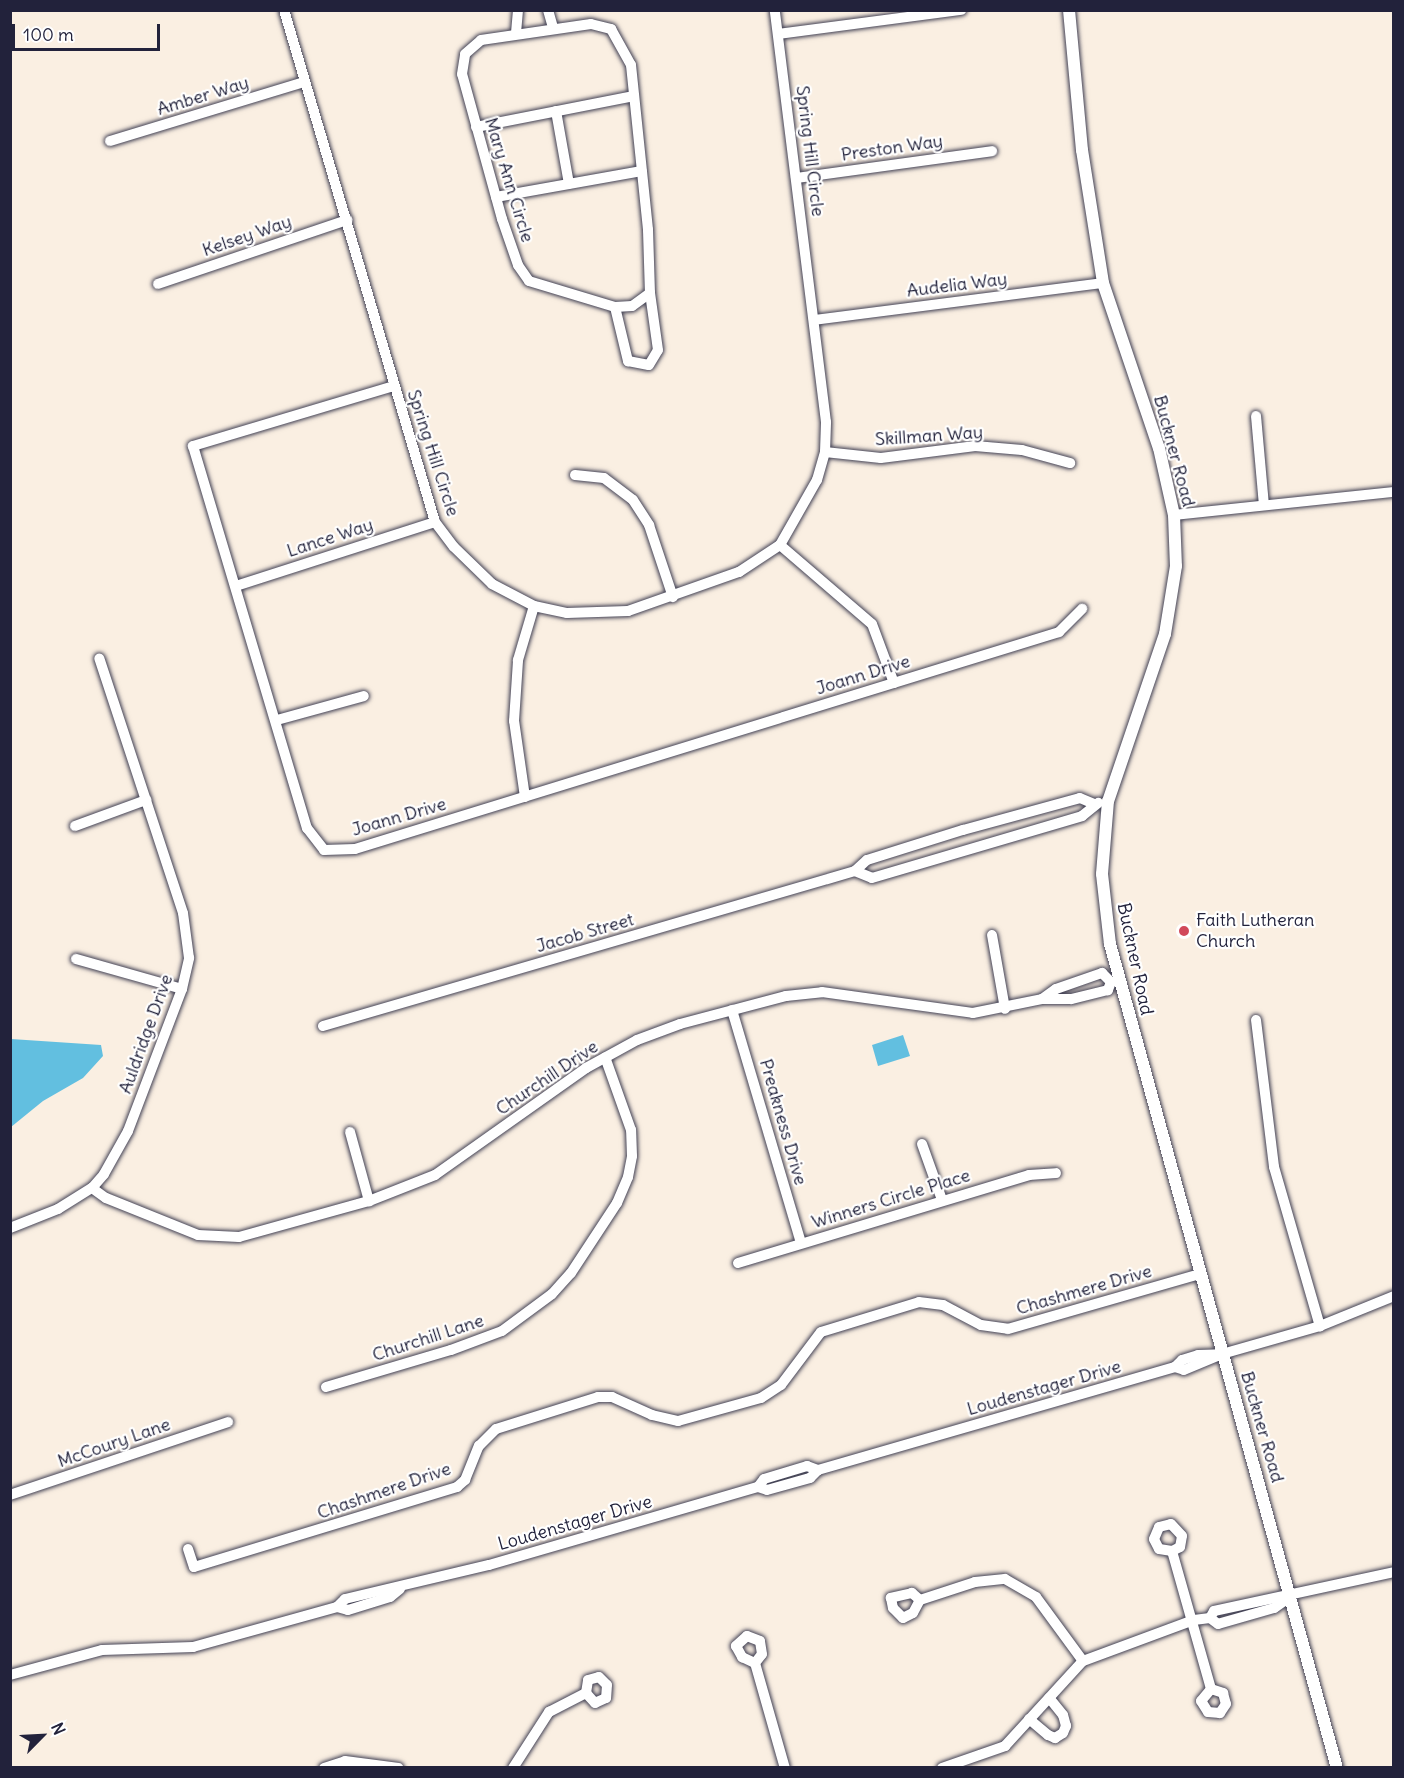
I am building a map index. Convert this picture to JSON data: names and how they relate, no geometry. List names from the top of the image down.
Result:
{
  "streets": {
    "street": [
      "Amber Way",
      "Preston Way",
      "Spring Hill Circle",
      "Mary Ann Circle",
      "Kelsey Way",
      "Audelia Way",
      "Skillman Way",
      "Buckner Road",
      "Lance Way",
      "Joann Drive",
      "Jacob Street",
      "Auldridge Drive",
      "Churchill Drive",
      "Preakness Drive",
      "Winners Circle Place",
      "Chashmere Drive",
      "Churchill Lane",
      "Loudenstager Drive",
      "McCoury Lane"
    ]
  },
  "crossings": [
    ["Amber Way", "Spring Hill Circle"],
    ["Preston Way", "Spring Hill Circle"],
    ["Spring Hill Circle", "Kelsey Way"],
    ["Spring Hill Circle", "Audelia Way"],
    ["Spring Hill Circle", "Skillman Way"],
    ["Spring Hill Circle", "Lance Way"],
    ["Spring Hill Circle", "Joann Drive"],
    ["Audelia Way", "Buckner Road"],
    ["Buckner Road", "Jacob Street"],
    ["Buckner Road", "Churchill Drive"],
    ["Buckner Road", "Chashmere Drive"],
    ["Buckner Road", "Loudenstager Drive"],
    ["Lance Way", "Joann Drive"],
    ["Auldridge Drive", "Churchill Drive"],
    ["Churchill Drive", "Preakness Drive"],
    ["Churchill Drive", "Churchill Lane"],
    ["Preakness Drive", "Winners Circle Place"]
  ],
  "places": ["Faith Lutheran Church"],
  "scale_bar": "100 m",
  "north": "top right"
}
